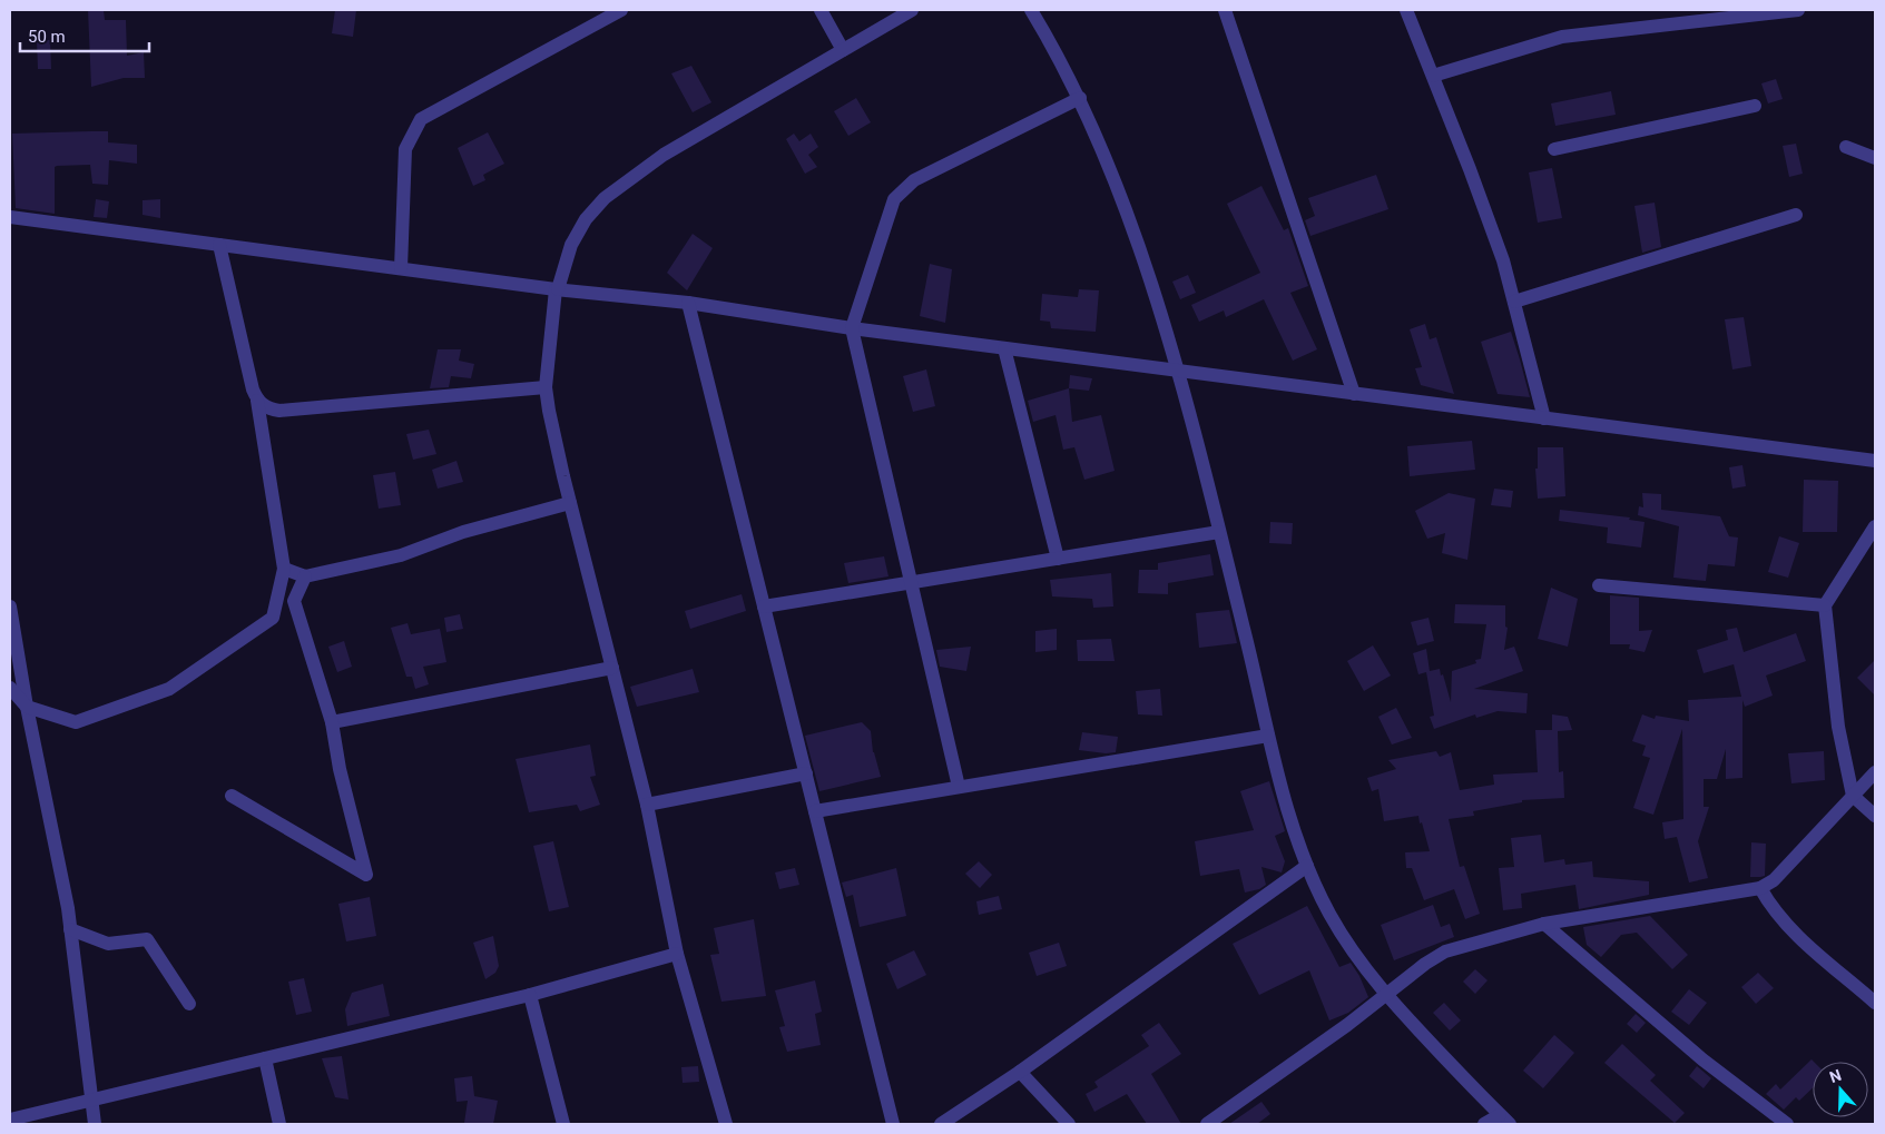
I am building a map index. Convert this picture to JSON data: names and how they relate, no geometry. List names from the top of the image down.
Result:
{
  "scale_bar": "50 m",
  "north": "top"
}
